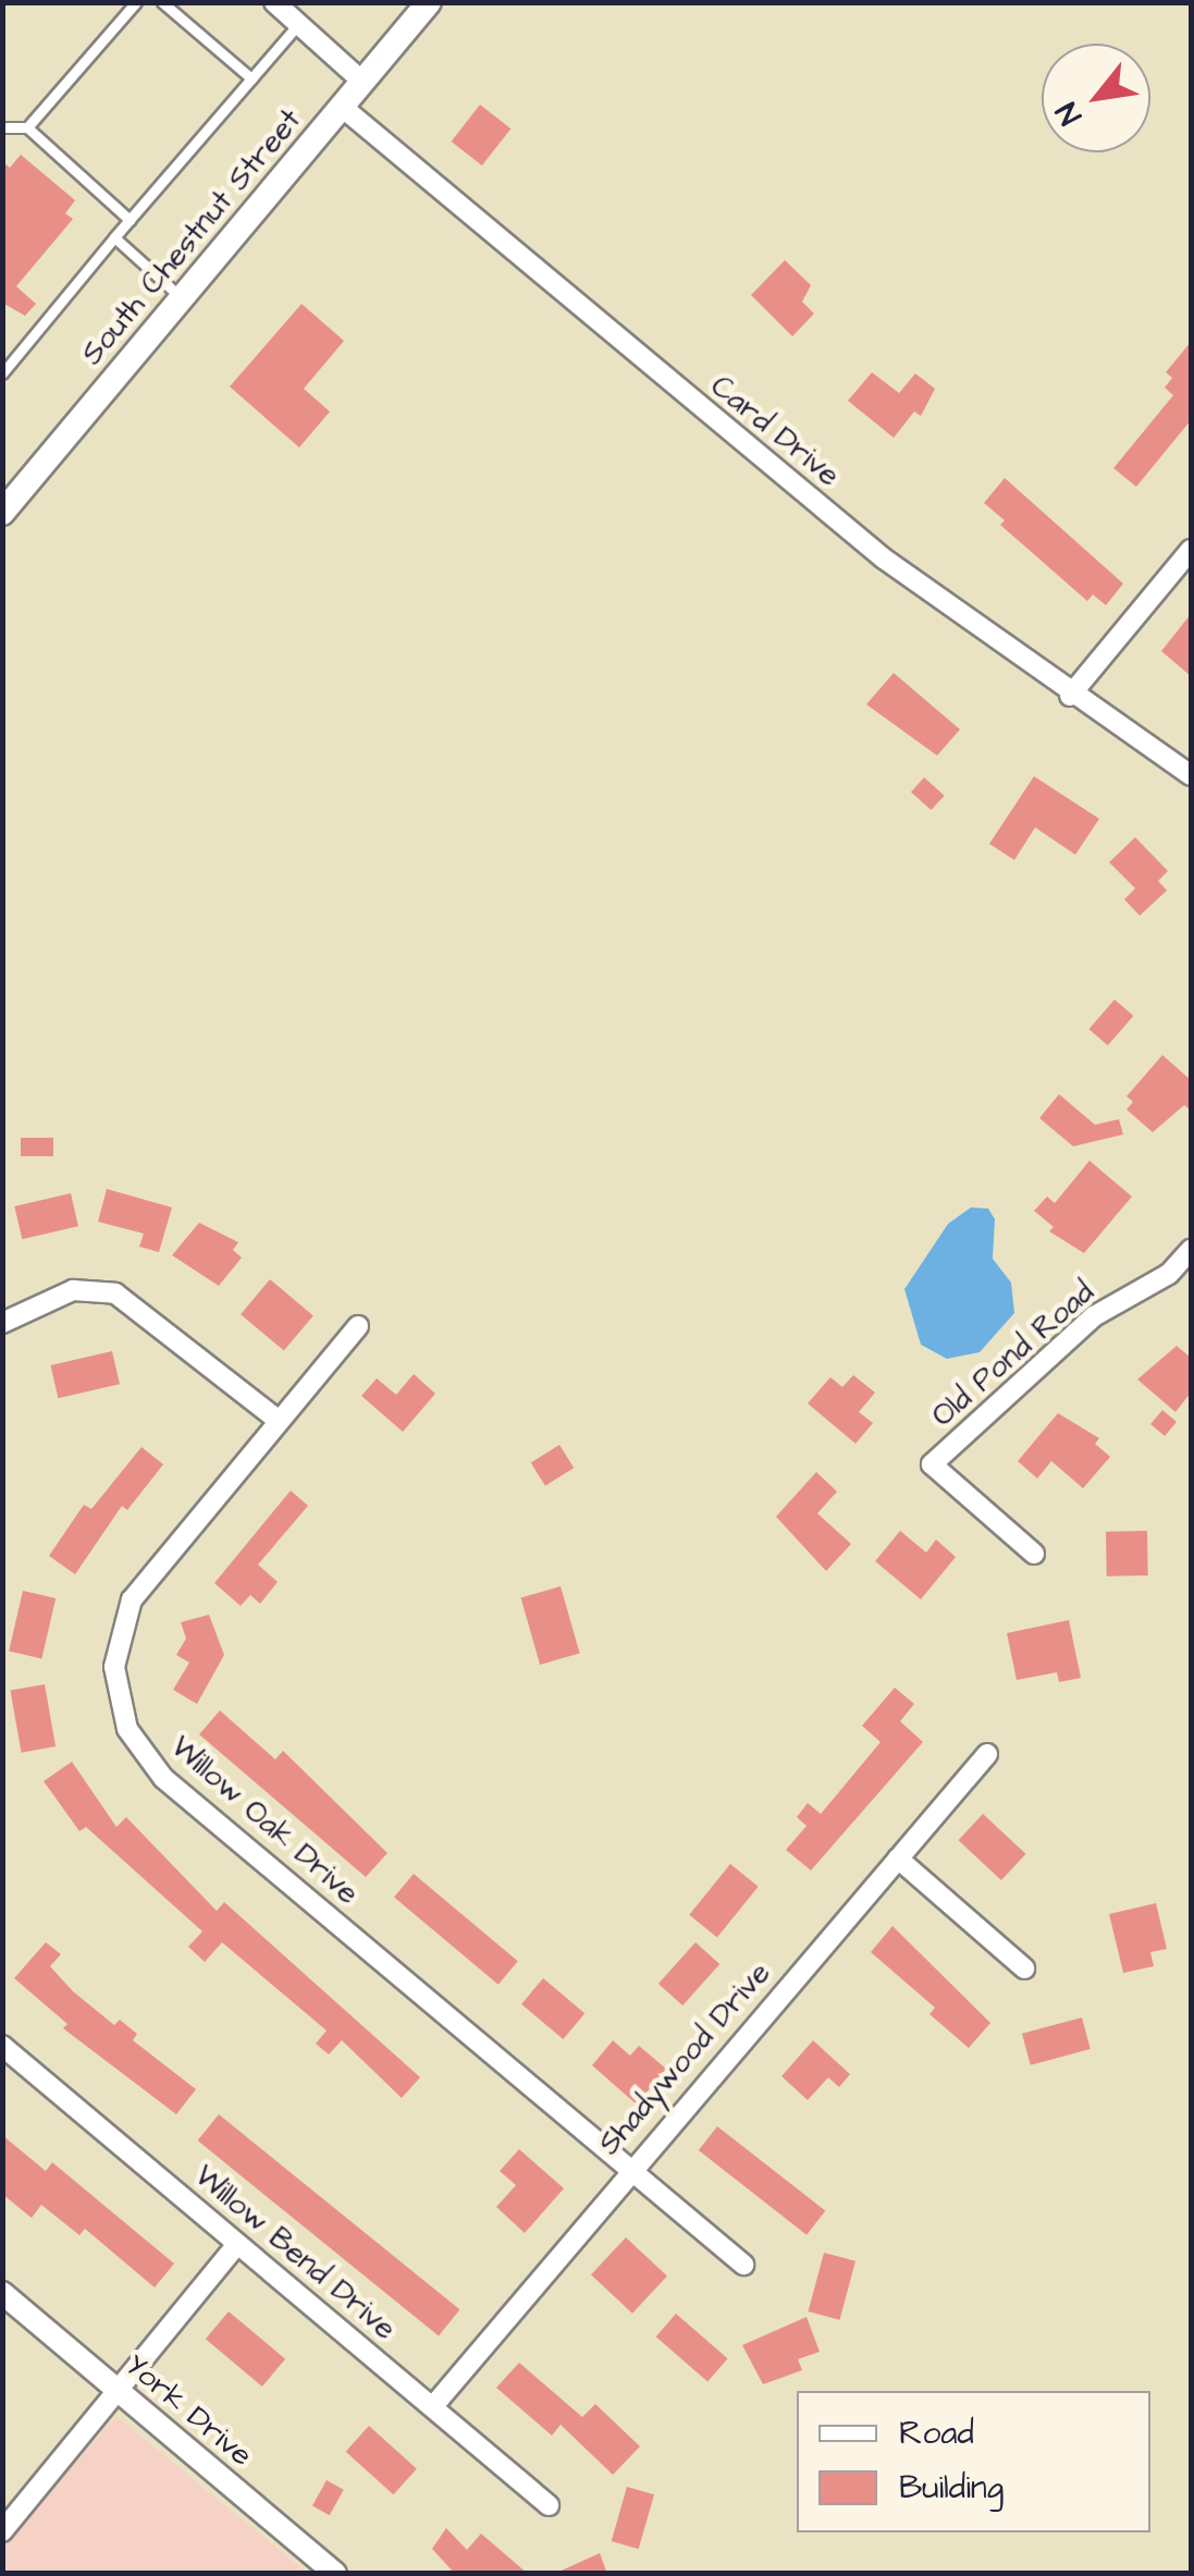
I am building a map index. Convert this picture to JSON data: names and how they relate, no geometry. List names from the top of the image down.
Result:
{
  "streets": {
    "main road": ["South Chestnut Street"],
    "street": [
      "Card Drive",
      "Old Pond Road",
      "Willow Oak Drive",
      "Shadywood Drive",
      "Willow Bend Drive",
      "York Drive"
    ]
  },
  "crossings": [
    ["South Chestnut Street", "Card Drive"],
    ["Willow Oak Drive", "Shadywood Drive"],
    ["Shadywood Drive", "Willow Bend Drive"]
  ],
  "legend": ["Road", "Building"],
  "north": "bottom left"
}
